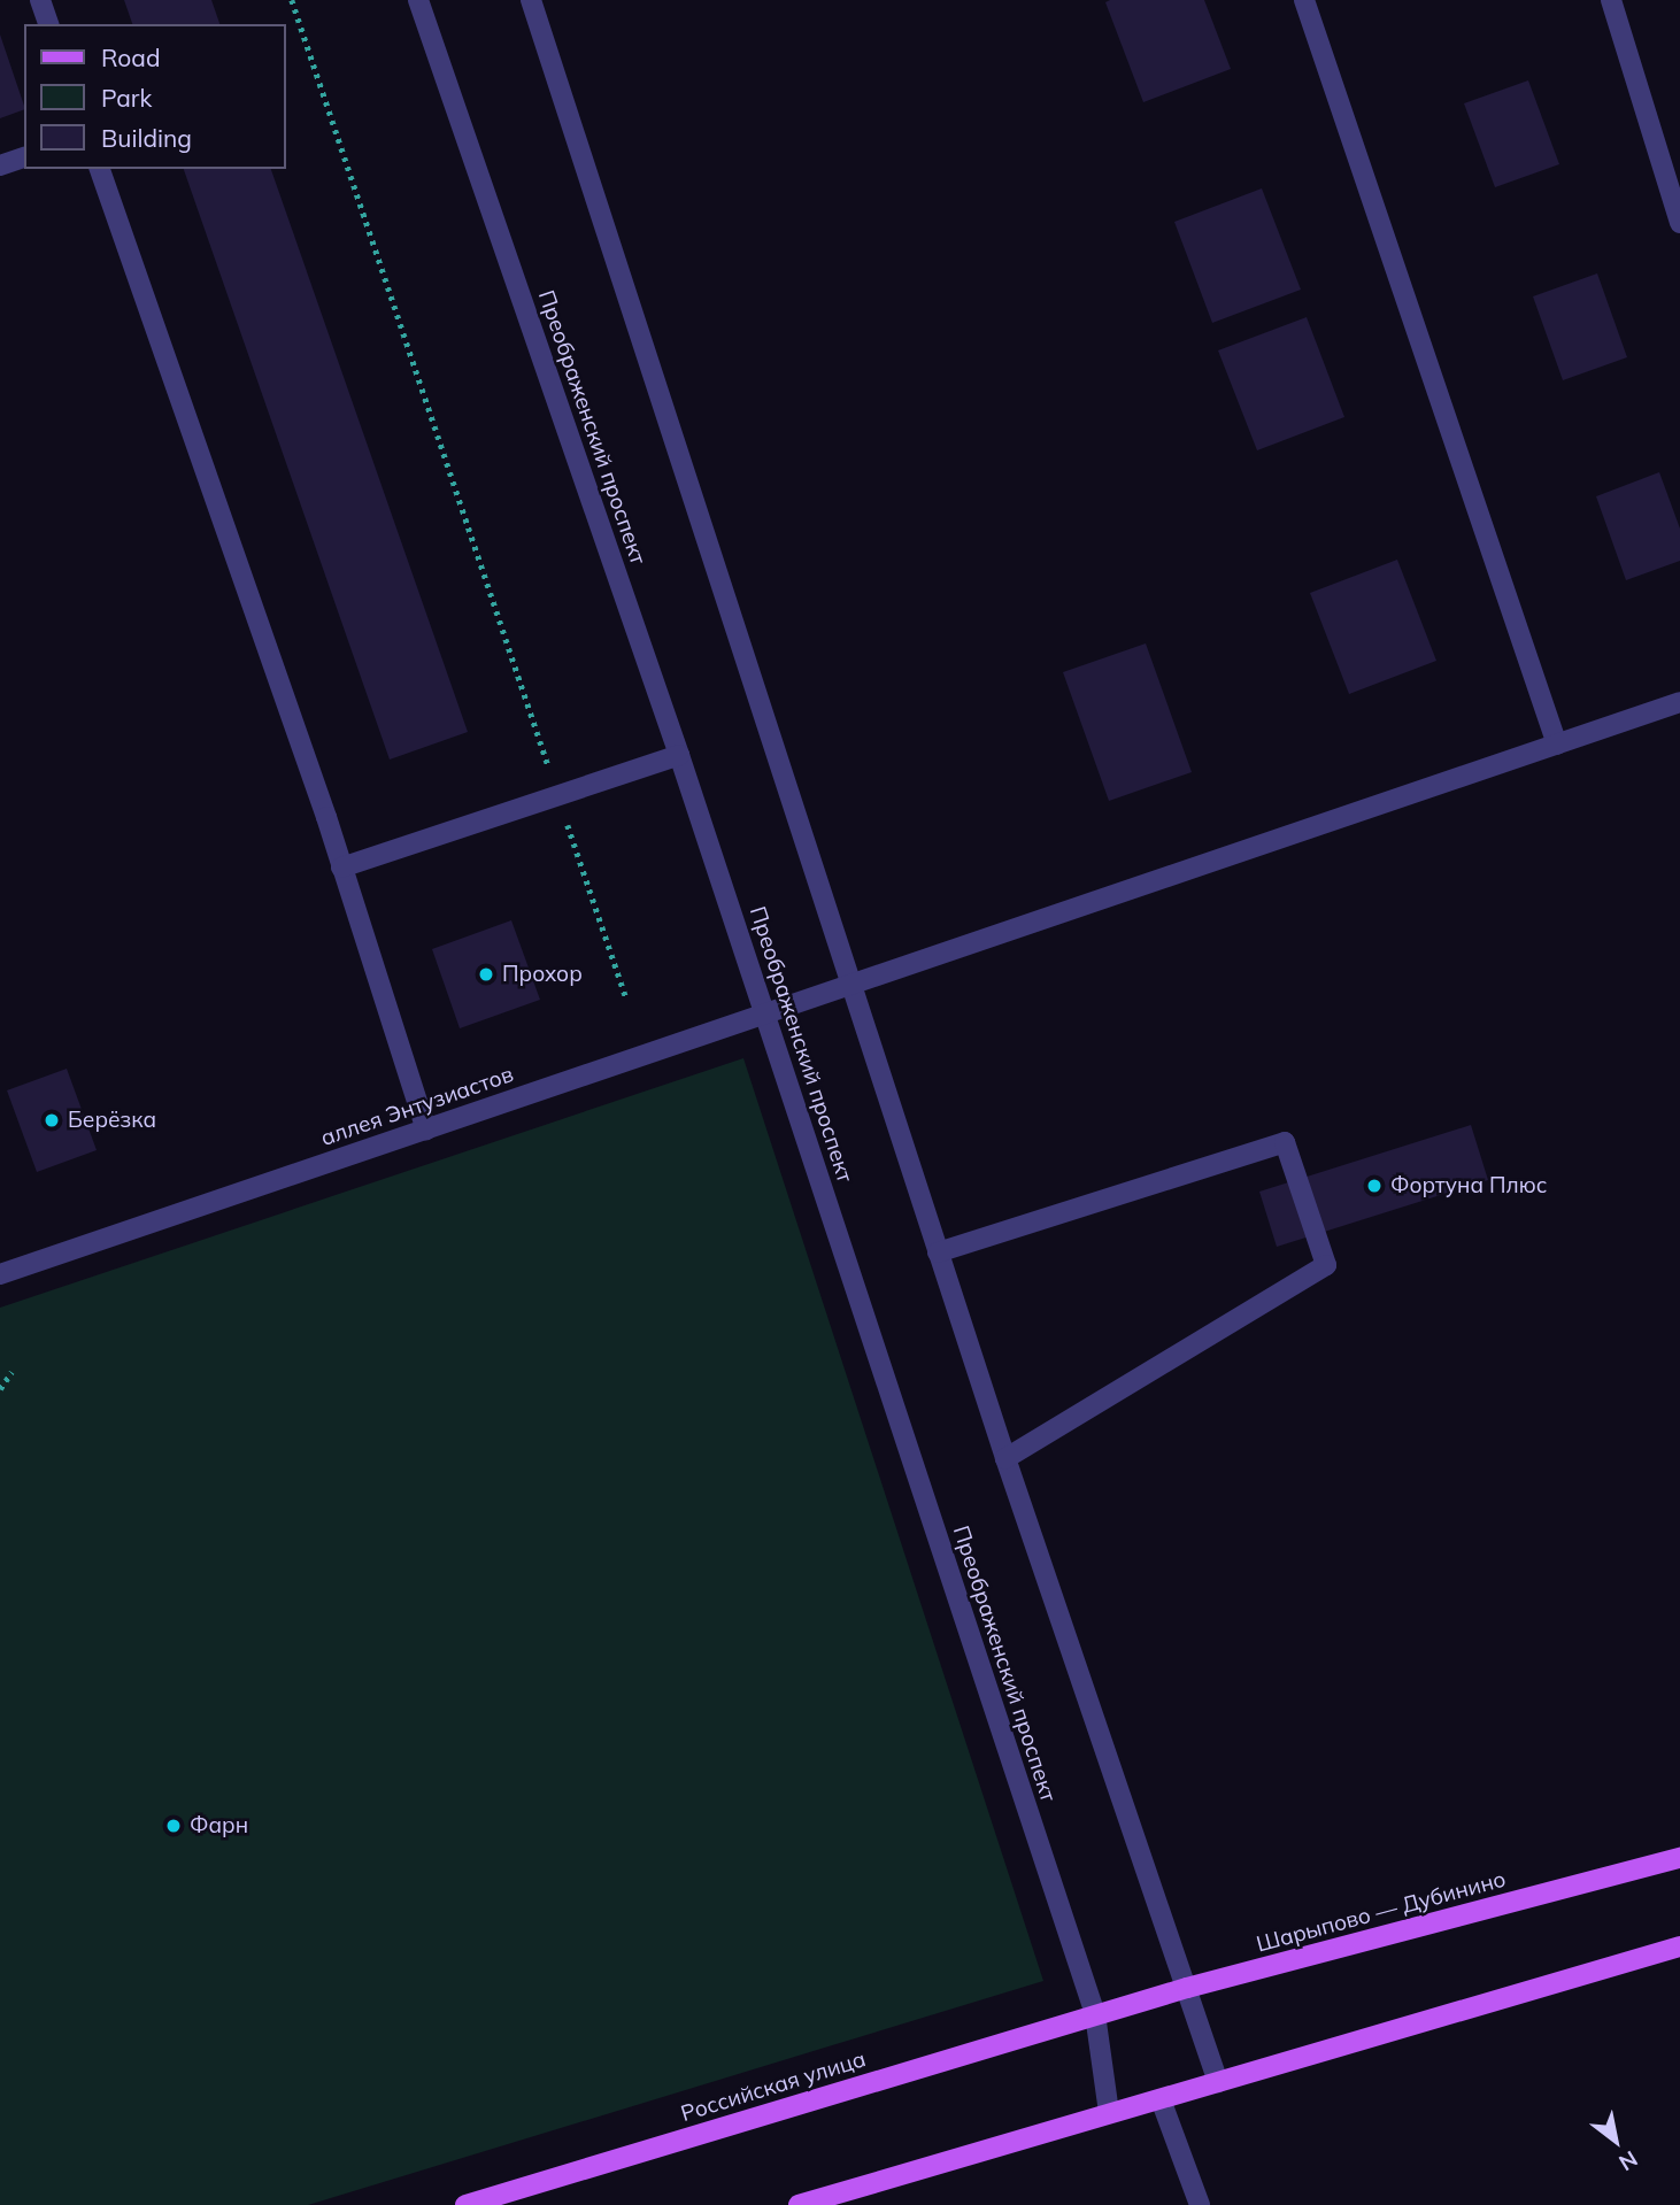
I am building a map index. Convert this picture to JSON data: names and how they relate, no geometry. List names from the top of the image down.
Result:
{
  "streets": {
    "main road": ["Шарыпово — Дубинино", "Российская улица"],
    "street": ["Преображенский проспект", "аллея Энтузиастов"]
  },
  "crossings": [
    ["Преображенский проспект", "аллея Энтузиастов"],
    ["Преображенский проспект", "Шарыпово — Дубинино"],
    ["Преображенский проспект", "Российская улица"],
    ["Шарыпово — Дубинино", "Российская улица"]
  ],
  "places": [
    "Прохор",
    "Берёзка",
    "Фортуна Плюс",
    "Фарн"
  ],
  "legend": ["Road", "Park", "Building"],
  "north": "bottom right"
}
